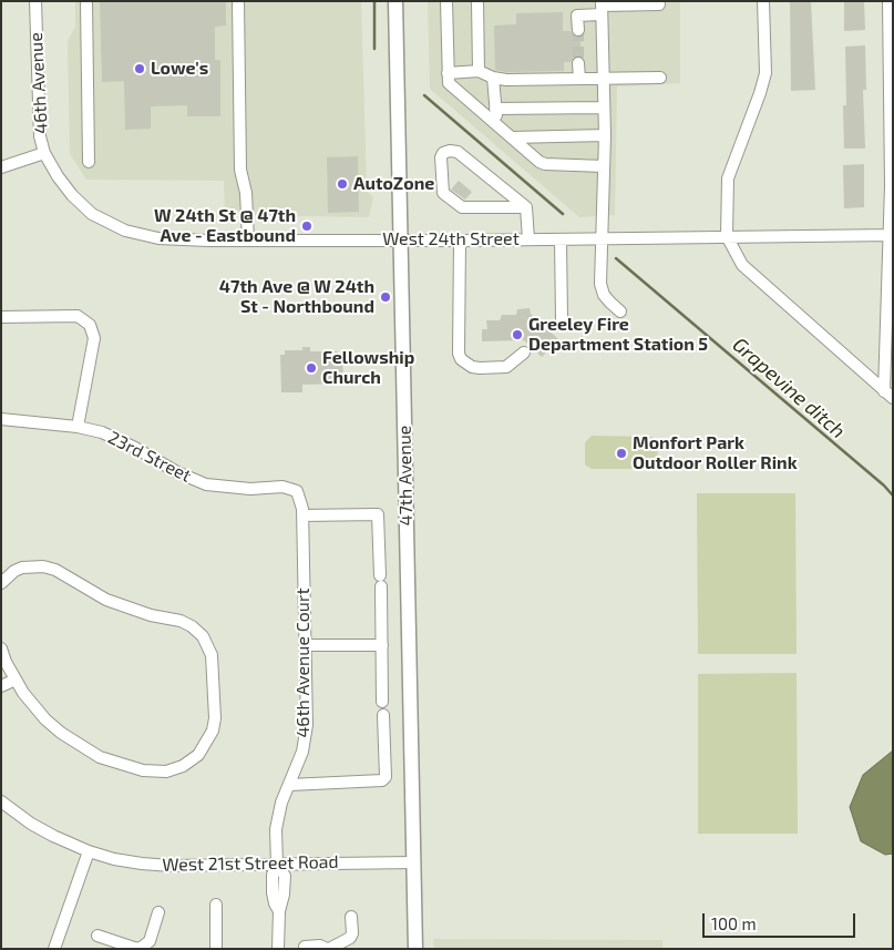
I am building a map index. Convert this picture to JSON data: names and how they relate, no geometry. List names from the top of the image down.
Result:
{
  "streets": {
    "main road": ["47th Avenue"],
    "street": [
      "46th Avenue",
      "West 24th Street",
      "23rd Street",
      "46th Avenue Court",
      "West 21st Street Road"
    ]
  },
  "crossings": [
    ["46th Avenue", "West 24th Street"],
    ["West 24th Street", "47th Avenue"],
    ["23rd Street", "46th Avenue Court"],
    ["47th Avenue", "West 21st Street Road"],
    ["46th Avenue Court", "West 21st Street Road"]
  ],
  "water": ["Grapevine ditch"],
  "places": [
    "Lowe's",
    "AutoZone",
    "W 24th St @ 47th Ave - Eastbound",
    "47th Ave @ W 24th St - Northbound",
    "Greeley Fire Department Station 5",
    "Fellowship Church",
    "Monfort Park Outdoor Roller Rink"
  ],
  "scale_bar": "100 m"
}
